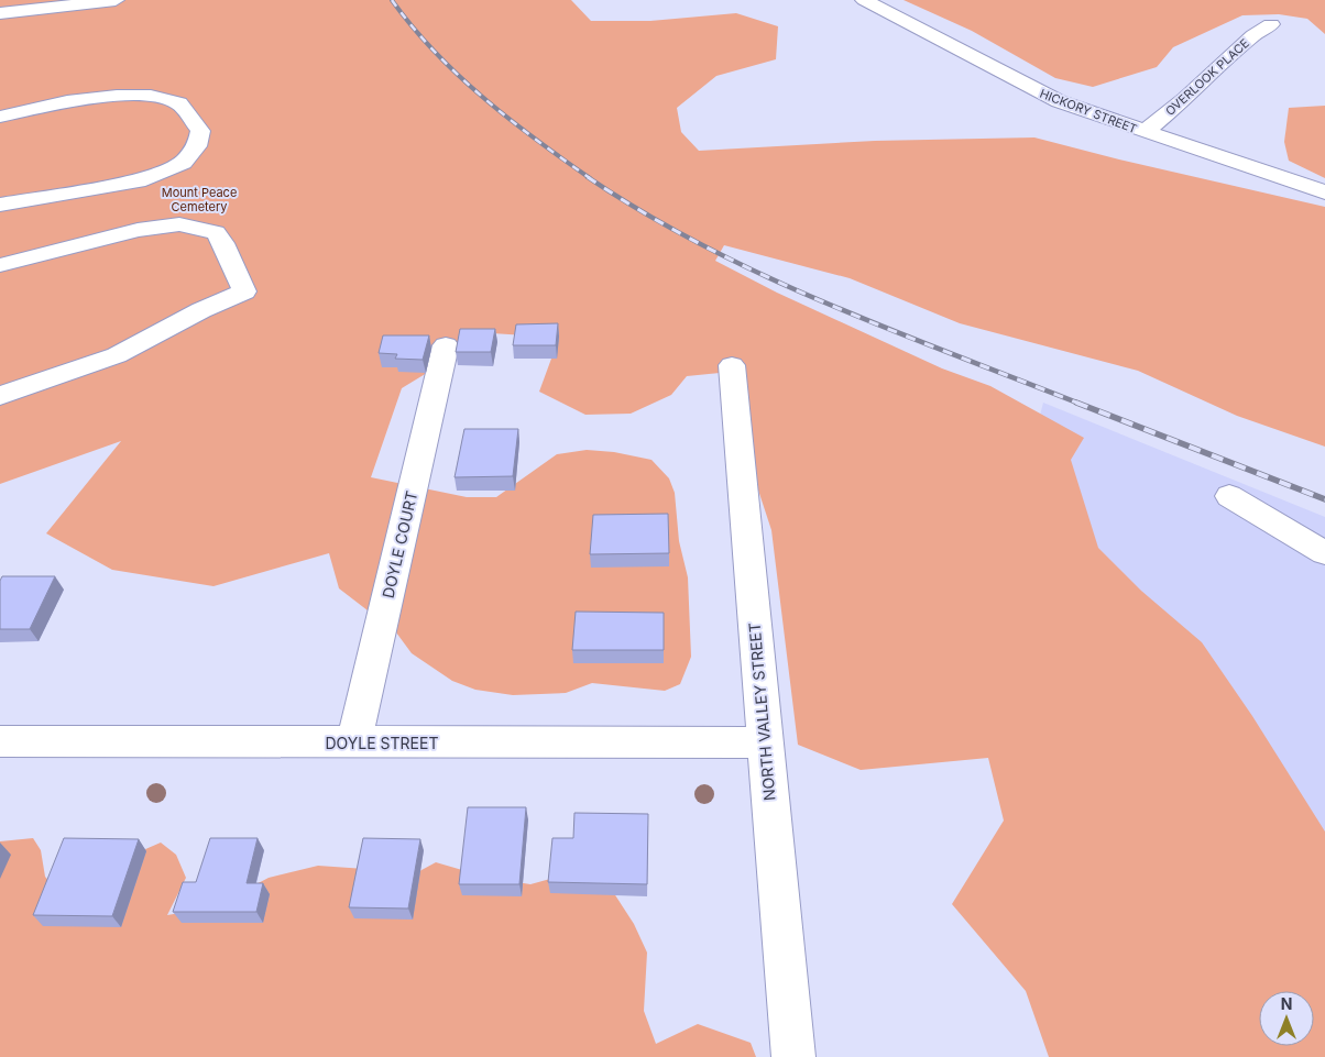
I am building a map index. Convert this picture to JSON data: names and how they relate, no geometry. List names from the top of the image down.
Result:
{
  "streets": {
    "street": [
      "OVERLOOK PLACE",
      "HICKORY STREET",
      "DOYLE COURT",
      "NORTH VALLEY STREET",
      "DOYLE STREET"
    ]
  },
  "crossings": [
    ["OVERLOOK PLACE", "HICKORY STREET"],
    ["DOYLE COURT", "DOYLE STREET"],
    ["NORTH VALLEY STREET", "DOYLE STREET"]
  ],
  "parks": ["Mount Peace Cemetery"],
  "north": "top"
}
